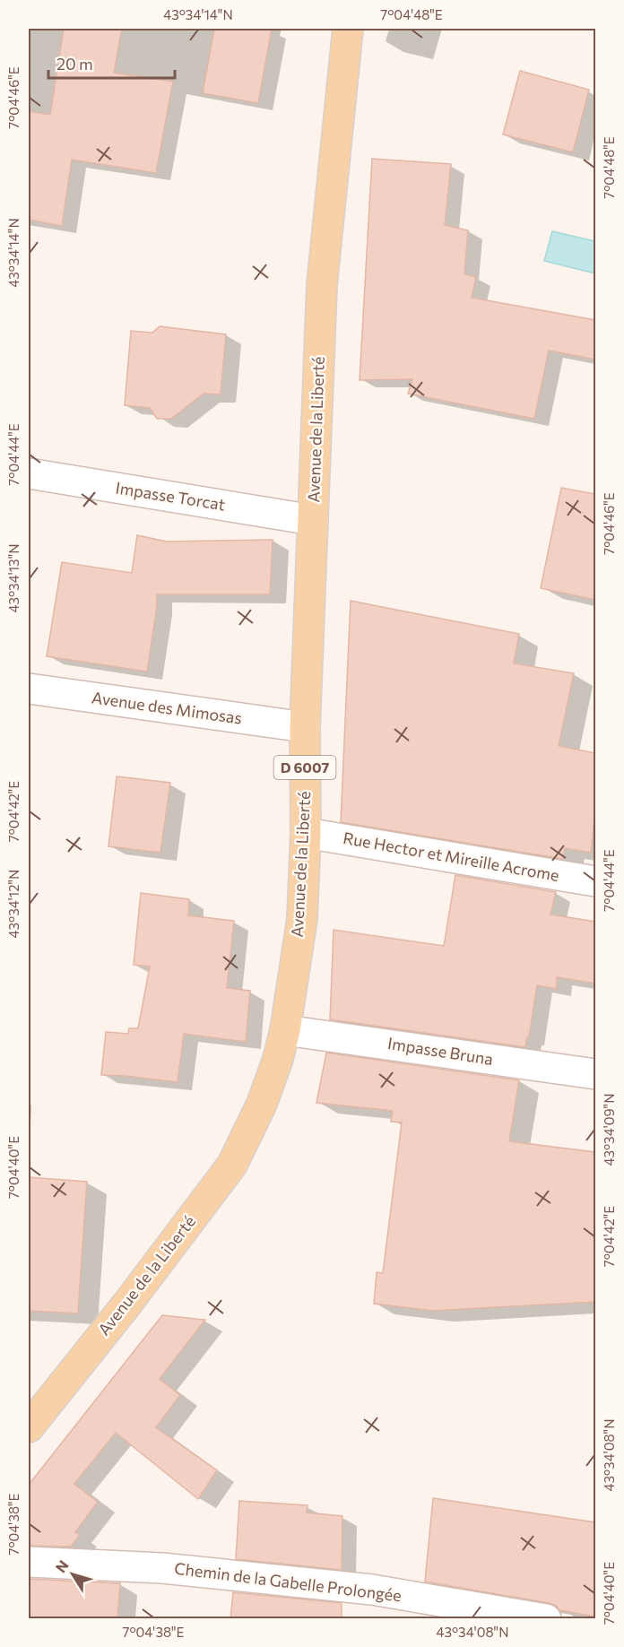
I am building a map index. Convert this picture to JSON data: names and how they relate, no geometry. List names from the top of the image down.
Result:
{
  "streets": {
    "main road": ["Avenue de la Liberté", "D 6007"],
    "street": [
      "Impasse Torcat",
      "Avenue des Mimosas",
      "Rue Hector et Mireille Acrome",
      "Impasse Bruna",
      "Chemin de la Gabelle Prolongée"
    ]
  },
  "crossings": [
    ["Avenue de la Liberté", "Impasse Torcat"],
    ["Avenue de la Liberté", "Avenue des Mimosas"],
    ["Avenue de la Liberté", "Rue Hector et Mireille Acrome"],
    ["Avenue de la Liberté", "Impasse Bruna"]
  ],
  "scale_bar": "20 m",
  "north": "top left",
  "coordinates": [
    "43°34'14\"N",
    "7°04'48\"E",
    "7°04'46\"E",
    "7°04'44\"E",
    "43°34'13\"N",
    "7°04'42\"E",
    "43°34'12\"N",
    "43°34'09\"N",
    "7°04'40\"E",
    "43°34'08\"N",
    "7°04'38\"E"
  ]
}
